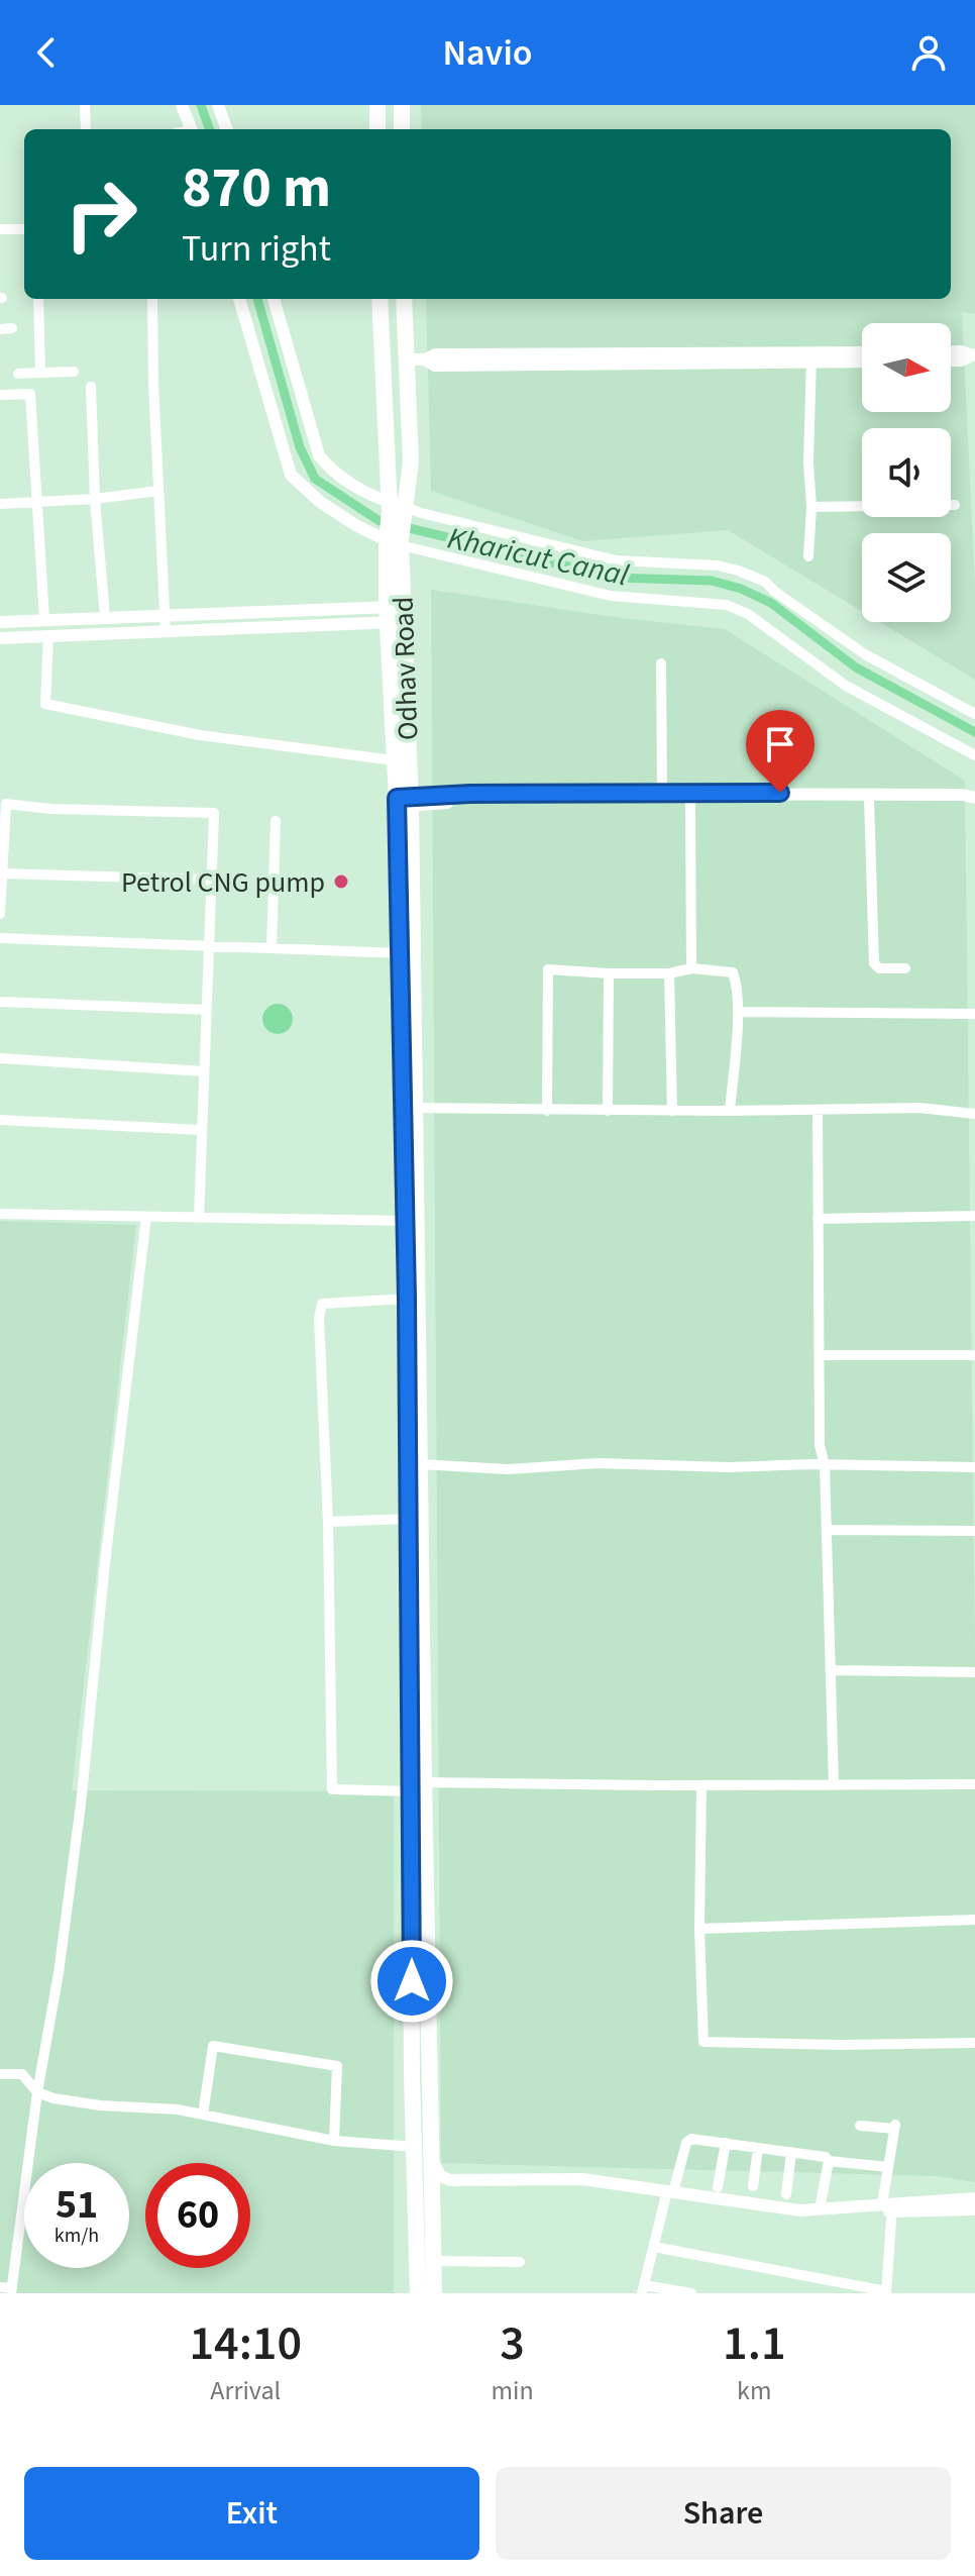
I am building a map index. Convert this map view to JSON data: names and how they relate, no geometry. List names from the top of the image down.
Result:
{
  "streets": {
    "main road": ["Odhav Road"]
  },
  "water": ["Kharicut Canal"],
  "places": ["Petrol CNG pump"],
  "north": "right",
  "page": {
    "header": "Navio",
    "turn": ["870 m", "Turn right"],
    "speed": "51 km/h",
    "limit": "60",
    "eta": [
      "14:10",
      "Arrival",
      "3",
      "min",
      "1.1",
      "km"
    ],
    "buttons": ["Exit", "Share"]
  }
}
